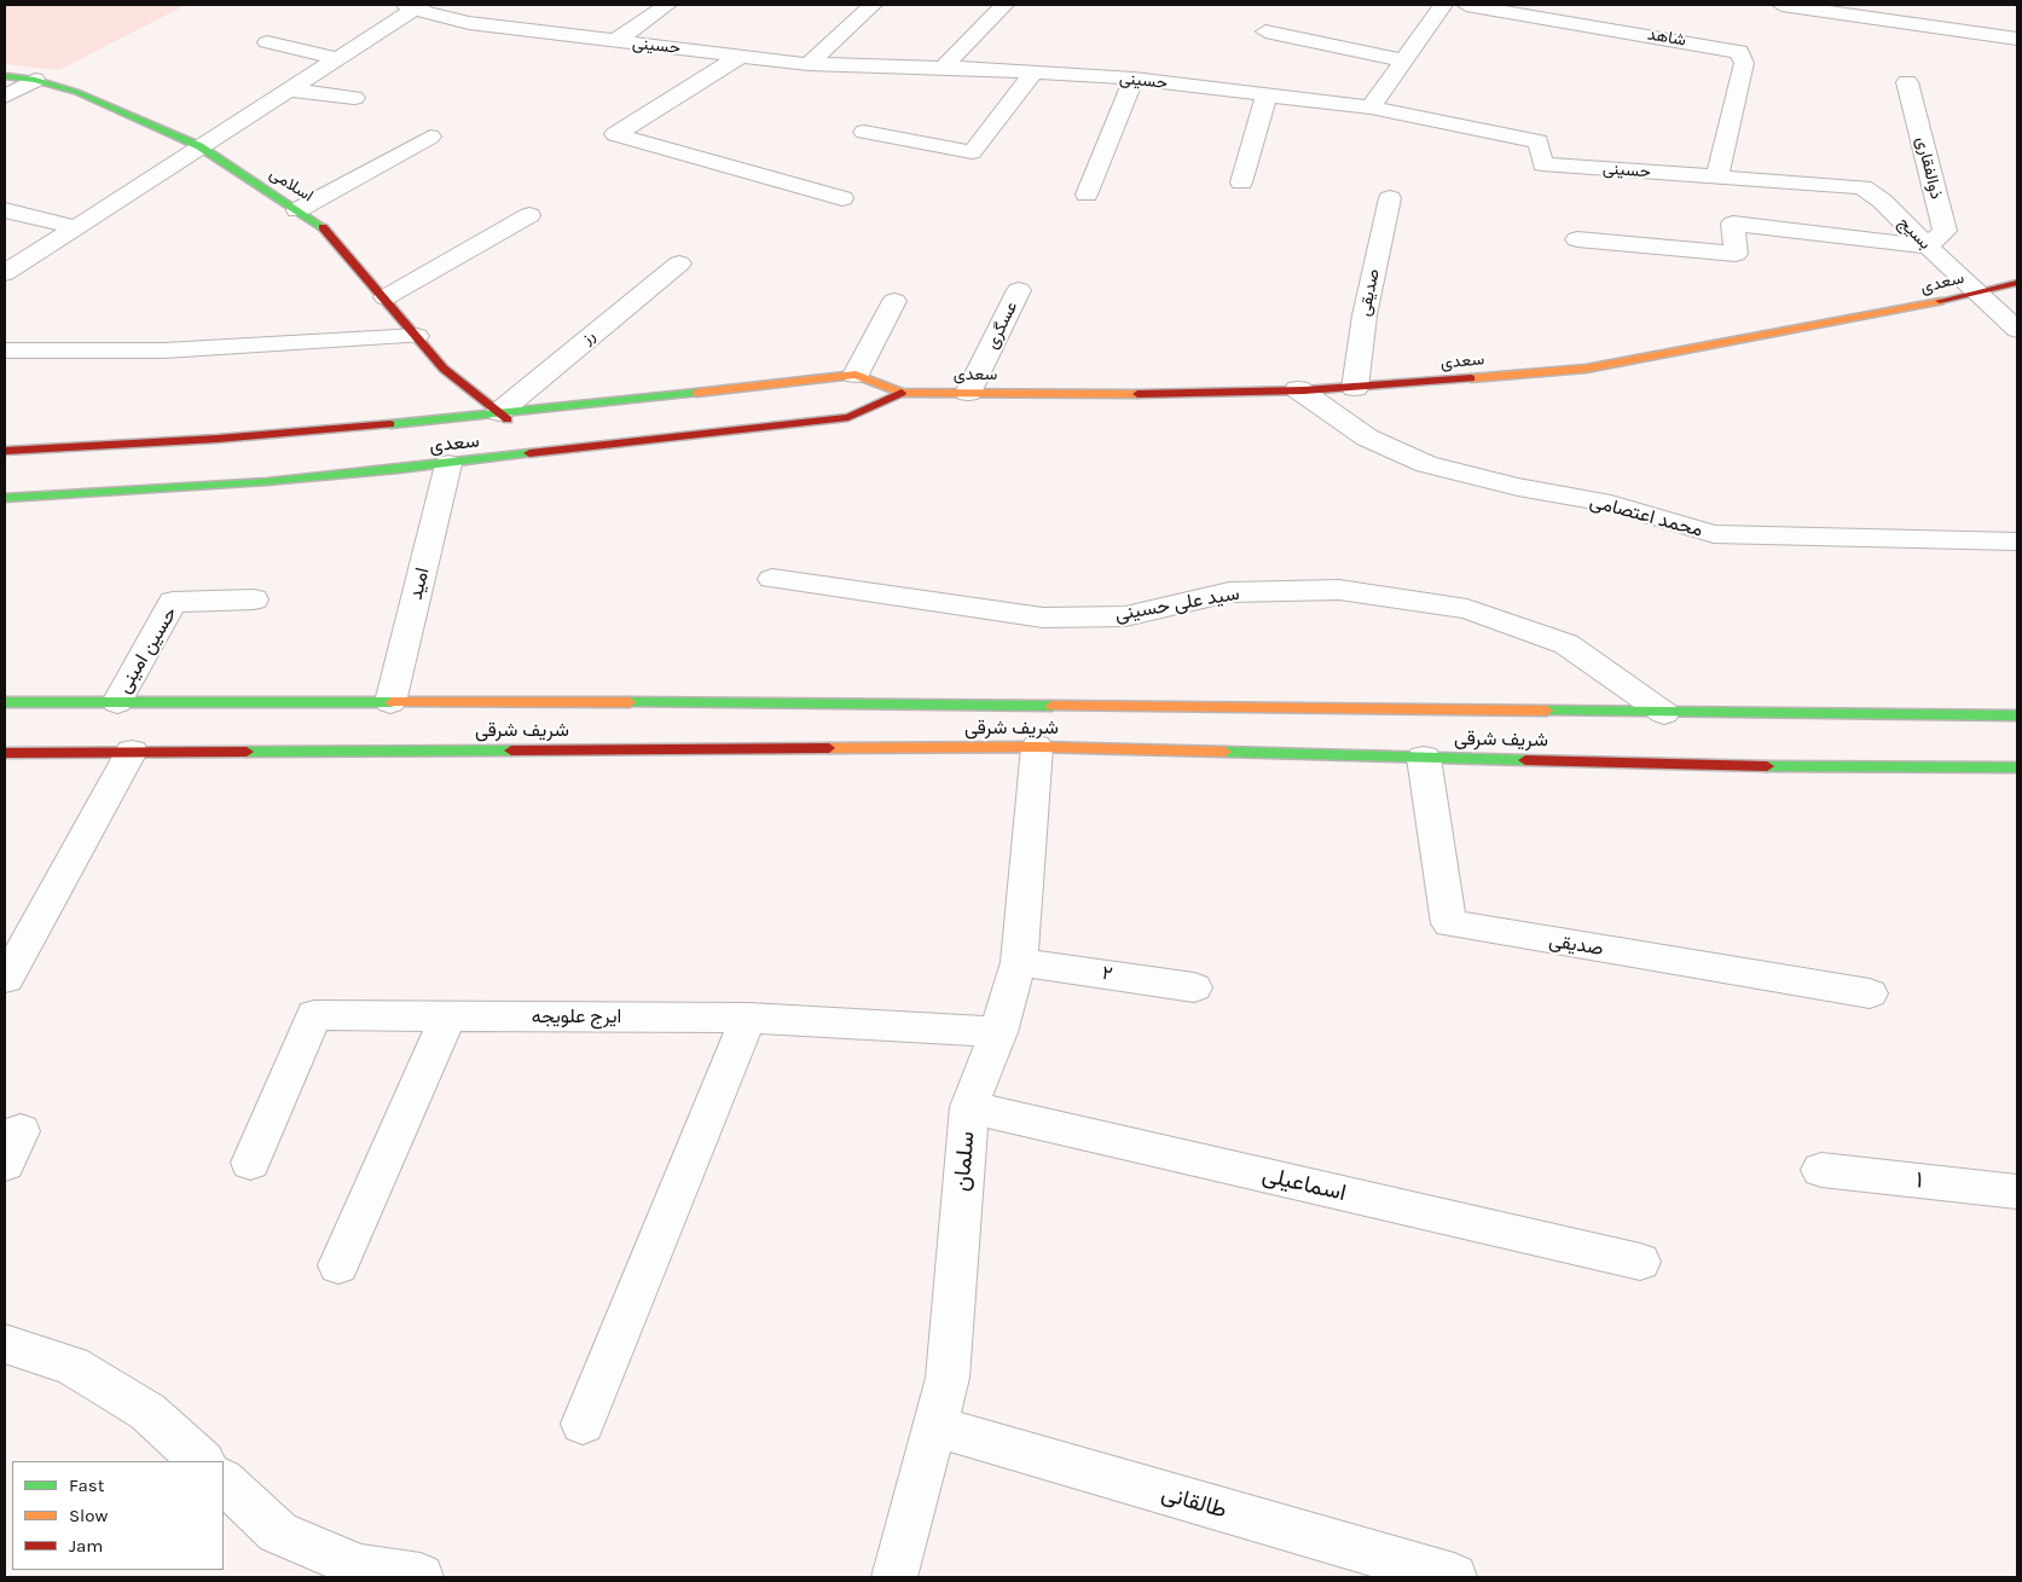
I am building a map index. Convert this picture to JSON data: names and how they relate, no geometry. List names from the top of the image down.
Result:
{
  "streets": {
    "street": [
      "شاهد",
      "حسینی",
      "ذوالفقاری",
      "اسلامی",
      "بسیج",
      "سعدی",
      "صدیقی",
      "عسگری",
      "رز",
      "محمد اعتصامی",
      "امید",
      "سید علی حسینی",
      "حسین امینی",
      "شریف شرقی",
      "۲",
      "ایرج علویجه",
      "سلمان",
      "۱",
      "اسماعیلی",
      "طالقانی"
    ]
  },
  "crossings": [
    ["شاهد", "حسینی"],
    ["حسینی", "بسیج"],
    ["ذوالفقاری", "بسیج"],
    ["اسلامی", "سعدی"],
    ["اسلامی", "رز"],
    ["بسیج", "سعدی"],
    ["سعدی", "صدیقی"],
    ["سعدی", "عسگری"],
    ["سعدی", "رز"],
    ["سعدی", "محمد اعتصامی"],
    ["سعدی", "امید"],
    ["صدیقی", "شریف شرقی"],
    ["امید", "شریف شرقی"],
    ["سید علی حسینی", "شریف شرقی"],
    ["حسین امینی", "شریف شرقی"],
    ["شریف شرقی", "سلمان"],
    ["۲", "سلمان"],
    ["ایرج علویجه", "سلمان"],
    ["سلمان", "اسماعیلی"],
    ["سلمان", "طالقانی"]
  ],
  "legend": ["Fast", "Slow", "Jam"]
}
